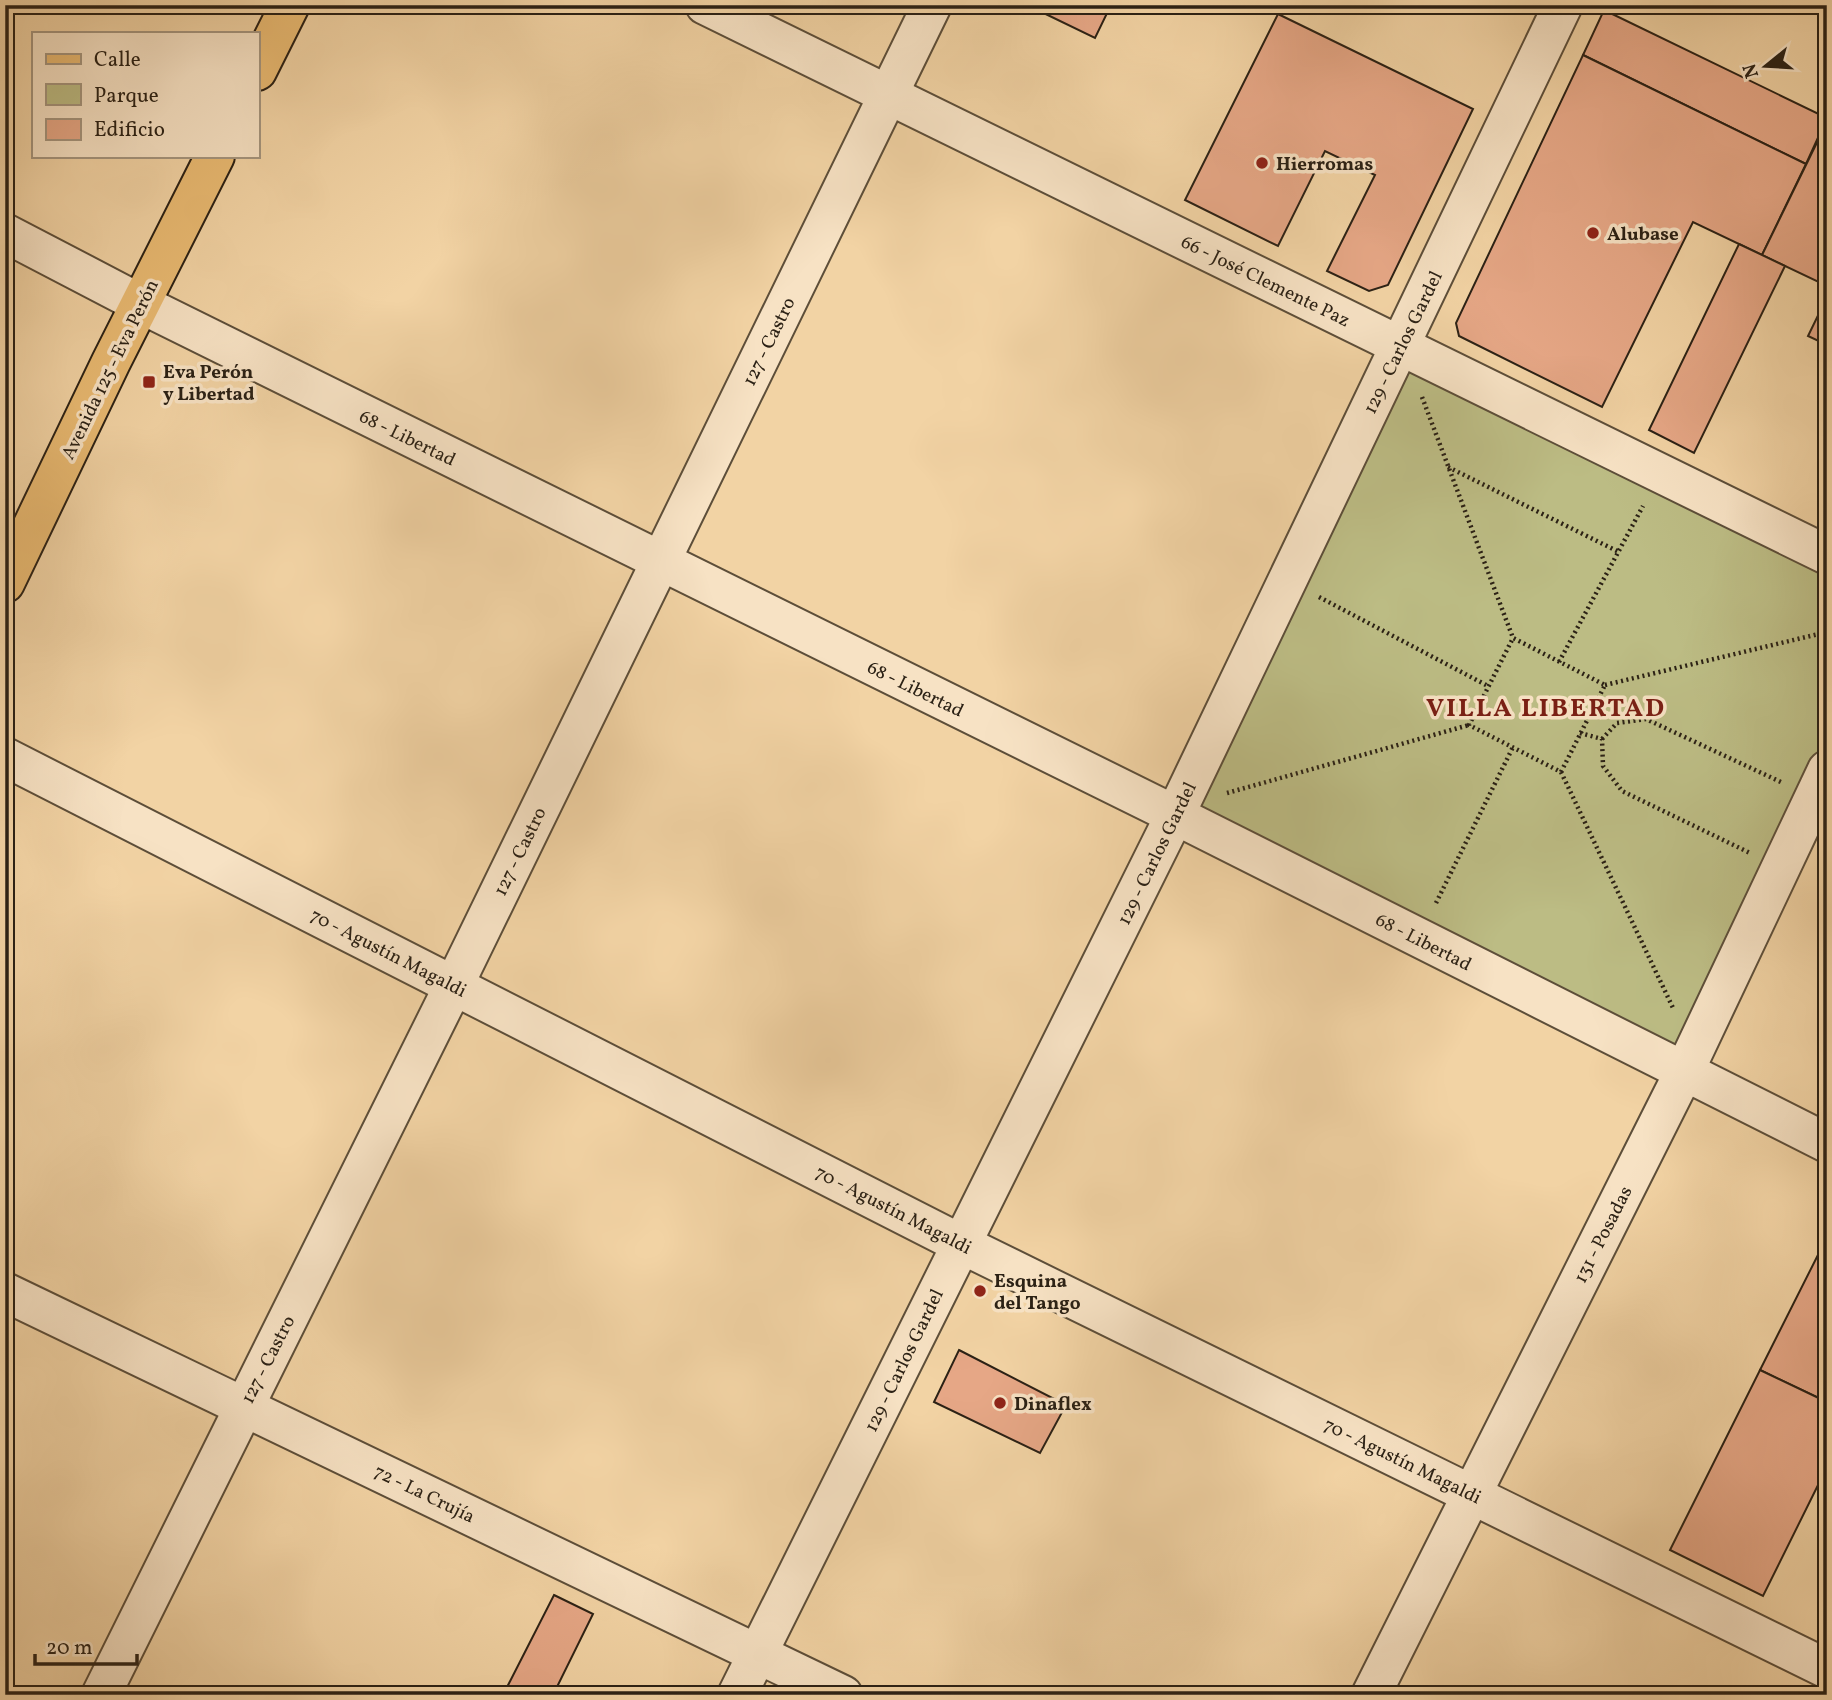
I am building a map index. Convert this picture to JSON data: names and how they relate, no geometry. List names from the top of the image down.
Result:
{
  "streets": {
    "main road": ["Avenida 125 - Eva Perón"],
    "street": [
      "66 - José Clemente Paz",
      "127 - Castro",
      "129 - Carlos Gardel",
      "68 - Libertad",
      "70 - Agustín Magaldi",
      "131 - Posadas",
      "72 - La Crujía"
    ]
  },
  "crossings": [
    ["66 - José Clemente Paz", "127 - Castro"],
    ["66 - José Clemente Paz", "129 - Carlos Gardel"],
    ["127 - Castro", "68 - Libertad"],
    ["127 - Castro", "70 - Agustín Magaldi"],
    ["127 - Castro", "72 - La Crujía"],
    ["129 - Carlos Gardel", "68 - Libertad"],
    ["129 - Carlos Gardel", "70 - Agustín Magaldi"],
    ["129 - Carlos Gardel", "72 - La Crujía"],
    ["Avenida 125 - Eva Perón", "68 - Libertad"],
    ["68 - Libertad", "131 - Posadas"],
    ["70 - Agustín Magaldi", "131 - Posadas"]
  ],
  "districts": ["VILLA LIBERTAD"],
  "places": {
    "other": [
      "Hierromas",
      "Alubase",
      "Esquina del Tango",
      "Dinaflex"
    ],
    "transit": ["Eva Perón y Libertad"]
  },
  "legend": ["Calle", "Parque", "Edificio"],
  "scale_bar": "20 m",
  "north": "left"
}
